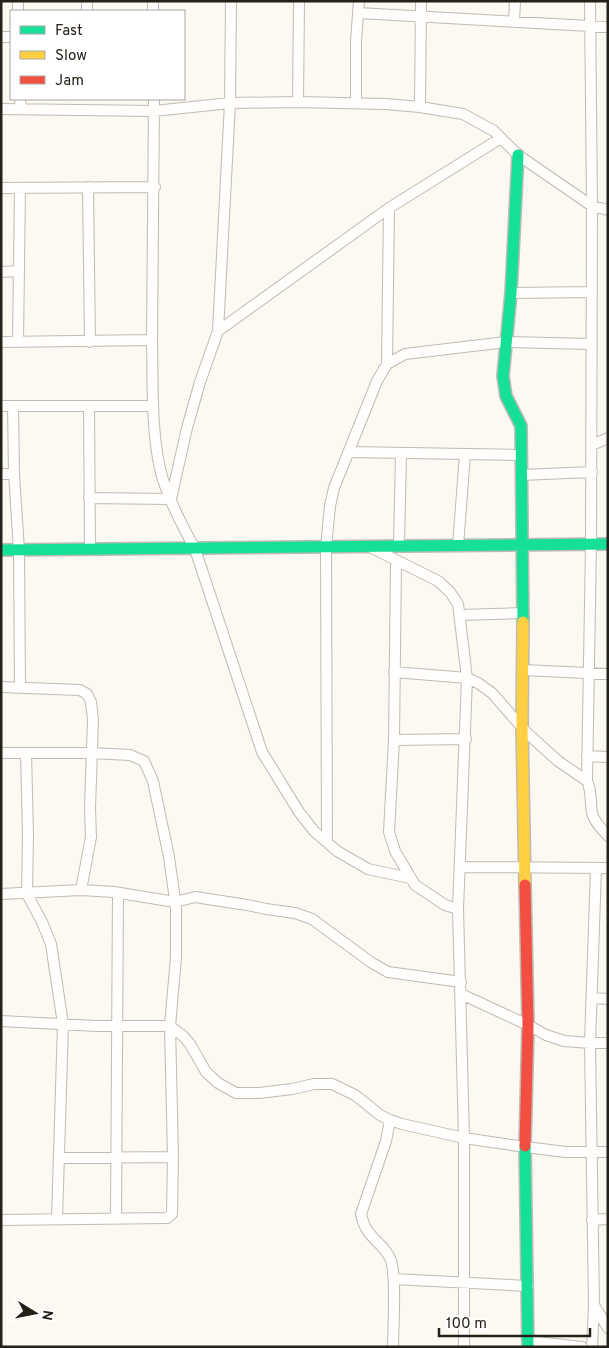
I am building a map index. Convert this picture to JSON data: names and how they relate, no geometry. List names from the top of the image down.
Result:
{
  "legend": ["Fast", "Slow", "Jam"],
  "scale_bar": "100 m",
  "north": "right"
}
